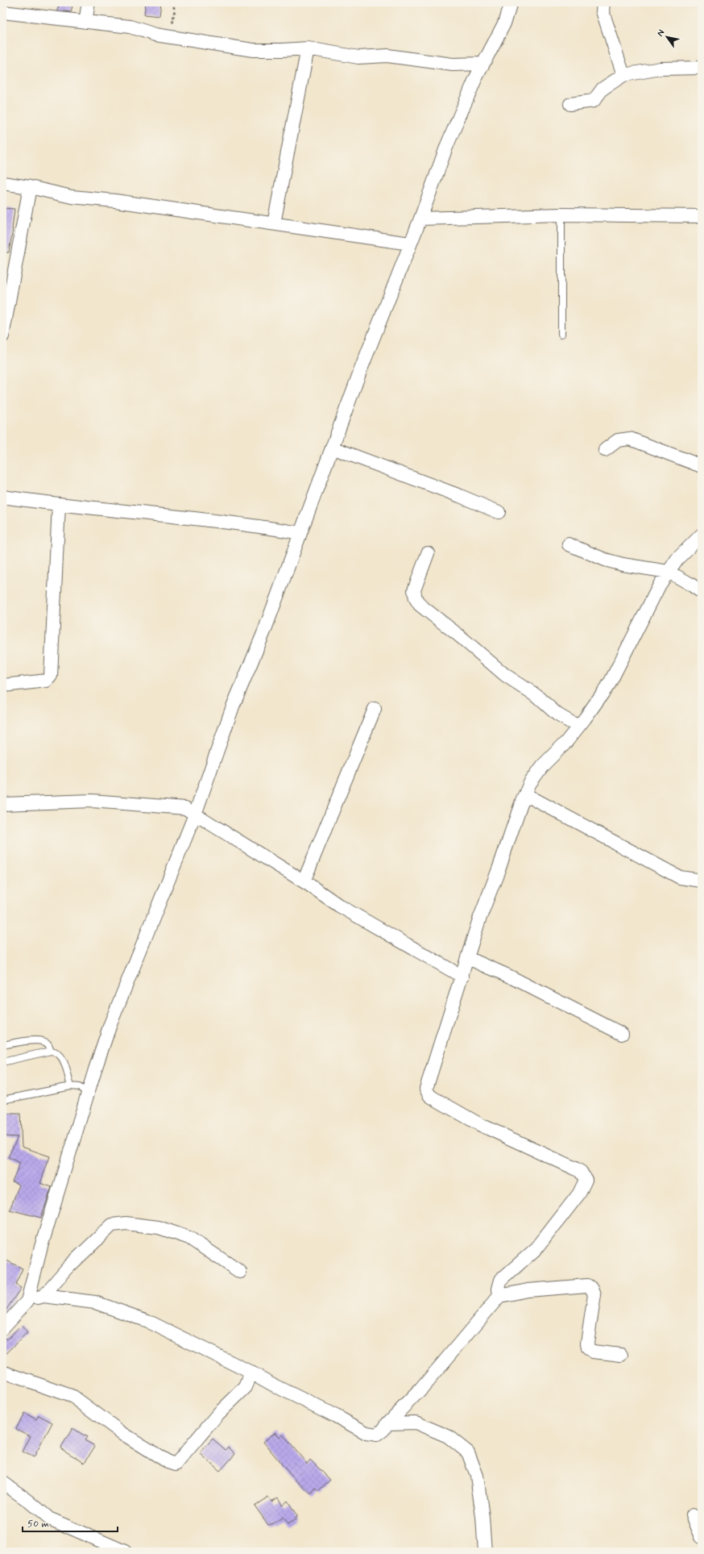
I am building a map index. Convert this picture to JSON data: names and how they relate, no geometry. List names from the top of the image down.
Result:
{
  "scale_bar": "50 m",
  "north": "top left"
}
